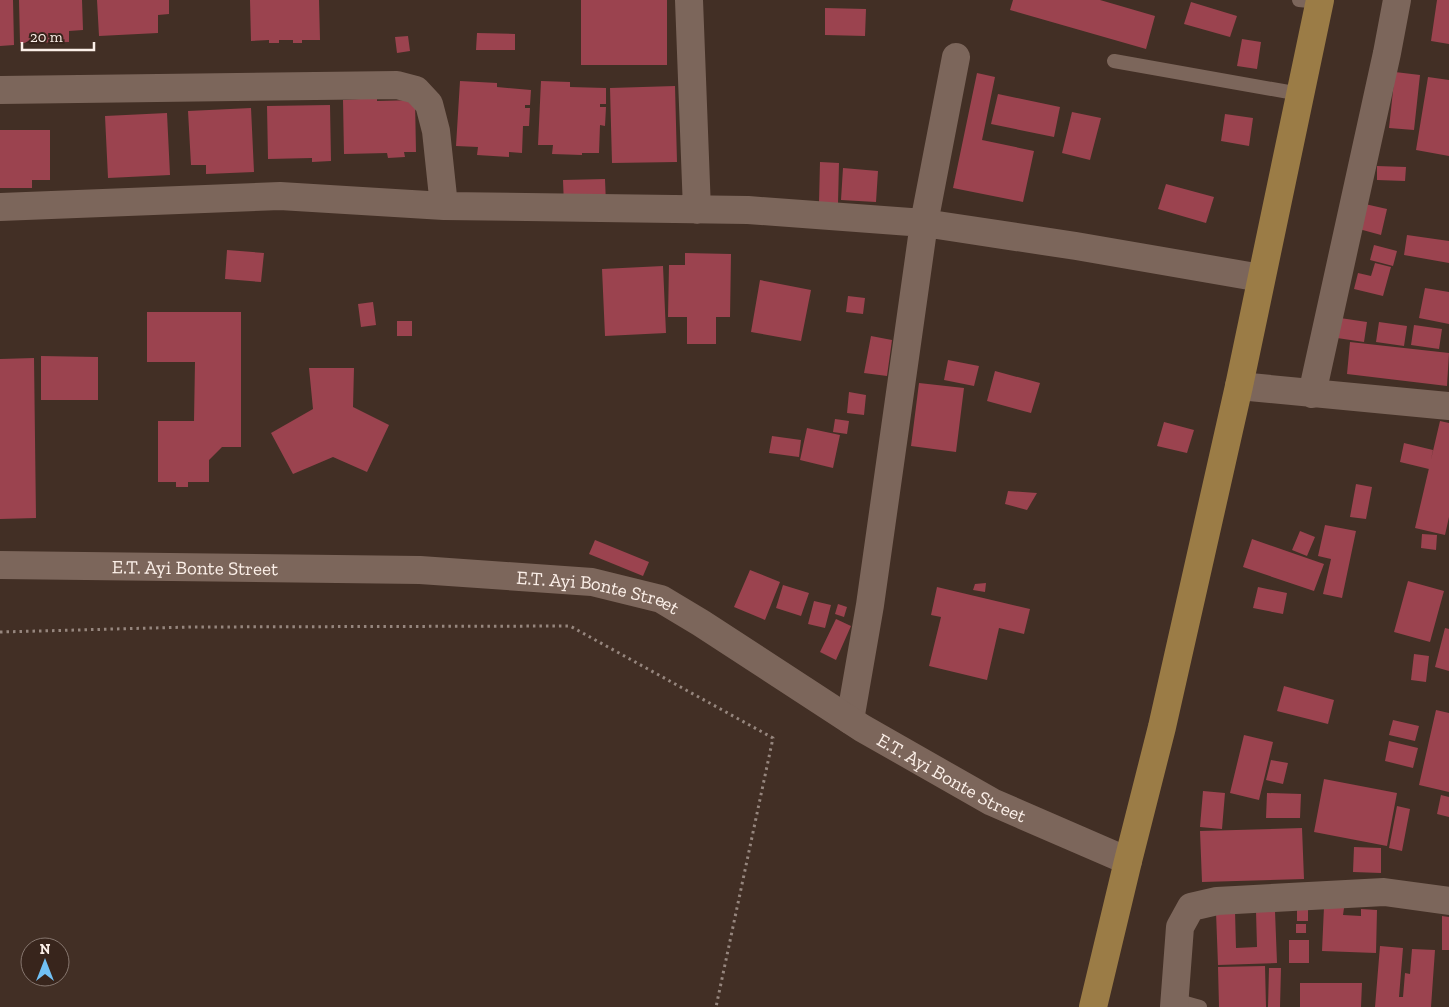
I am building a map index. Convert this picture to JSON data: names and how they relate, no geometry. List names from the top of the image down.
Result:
{
  "streets": {
    "street": ["E.T. Ayi Bonte Street"]
  },
  "scale_bar": "20 m",
  "north": "top"
}
